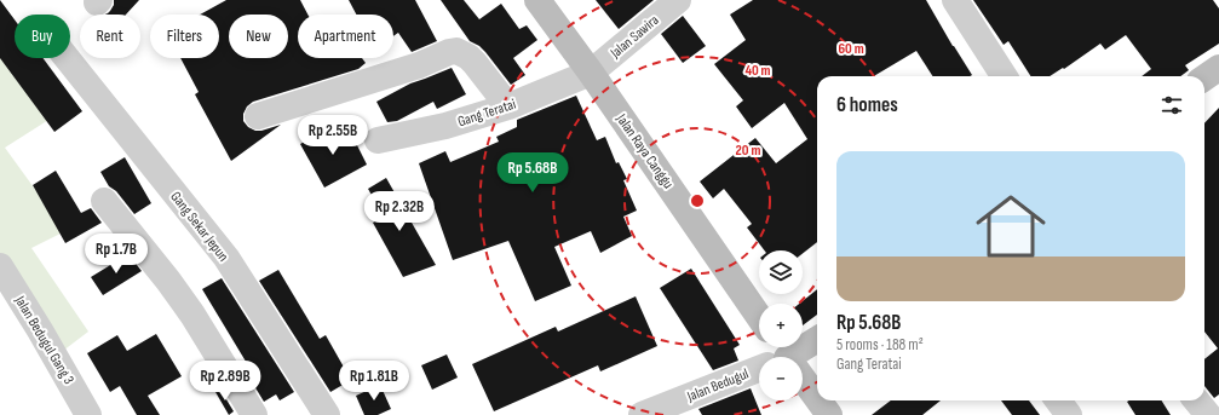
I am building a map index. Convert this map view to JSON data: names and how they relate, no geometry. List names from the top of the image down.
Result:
{
  "streets": {
    "main road": ["Jalan Raya Canggu"],
    "street": [
      "Jalan Sawira",
      "Gang Teratai",
      "Gang Sekar Jepun",
      "Jalan Bedugul Gang 3",
      "Jalan Bedugul"
    ]
  },
  "crossings": [
    ["Jalan Sawira", "Gang Teratai"],
    ["Jalan Sawira", "Jalan Raya Canggu"],
    ["Gang Teratai", "Jalan Raya Canggu"]
  ],
  "page": {
    "chip": [
      "Buy",
      "Rent",
      "Filters",
      "New",
      "Apartment"
    ],
    "heading": "6 homes",
    "price": [
      "Rp 2.55B",
      "Rp 5.68B",
      "Rp 2.32B",
      "Rp 1.7B",
      "Rp 2.89B",
      "Rp 1.81B"
    ],
    "list": [
      {
        "name": "Rp 5.68B",
        "note": "5 rooms · 188 m² · Gang Teratai"
      }
    ],
    "map_buttons": ["+", "−"]
  },
  "rings": ["60 m", "40 m", "20 m"]
}
